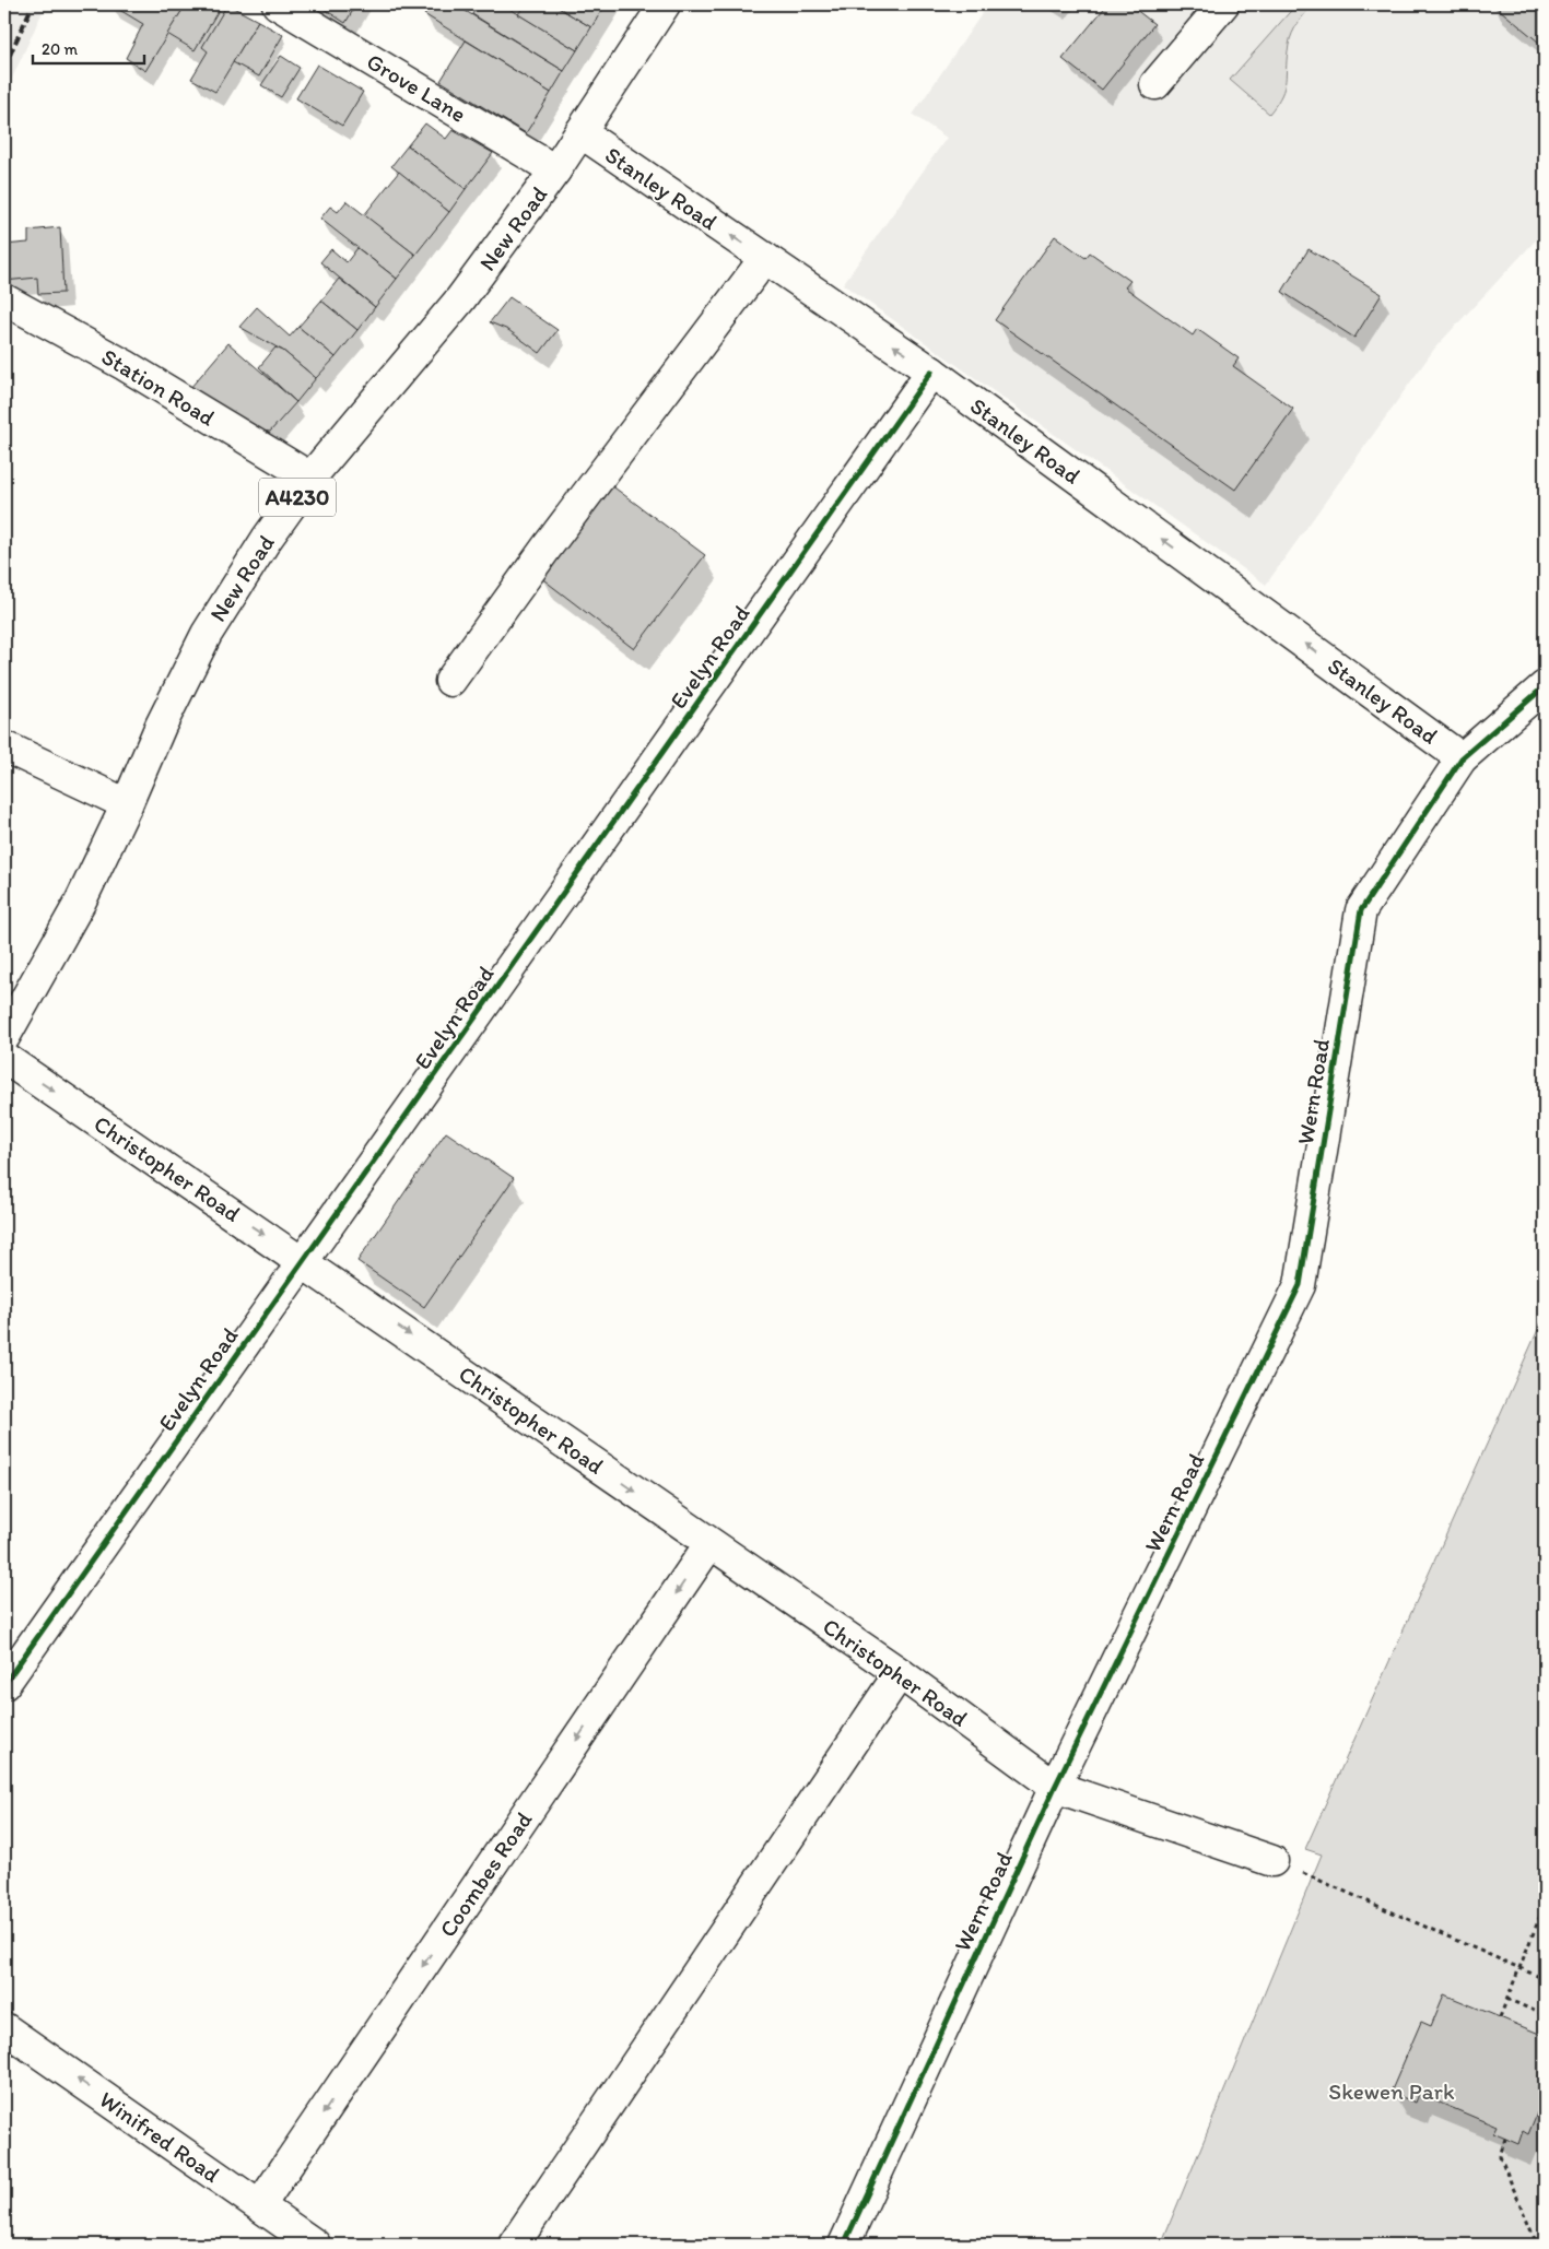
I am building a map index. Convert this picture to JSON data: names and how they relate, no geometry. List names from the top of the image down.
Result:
{
  "streets": {
    "street": [
      "Grove Lane",
      "Stanley Road",
      "New Road",
      "Station Road",
      "A4230",
      "Evelyn Road",
      "Wern Road",
      "Christopher Road",
      "Coombes Road",
      "Winifred Road"
    ]
  },
  "crossings": [
    ["Grove Lane", "New Road"],
    ["Stanley Road", "New Road"],
    ["Stanley Road", "Evelyn Road"],
    ["Stanley Road", "Wern Road"],
    ["New Road", "Station Road"],
    ["Evelyn Road", "Christopher Road"],
    ["Wern Road", "Christopher Road"],
    ["Christopher Road", "Coombes Road"],
    ["Coombes Road", "Winifred Road"]
  ],
  "one_way": ["Stanley Road", "Christopher Road", "Winifred Road"],
  "parks": ["Skewen Park"],
  "scale_bar": "20 m"
}
